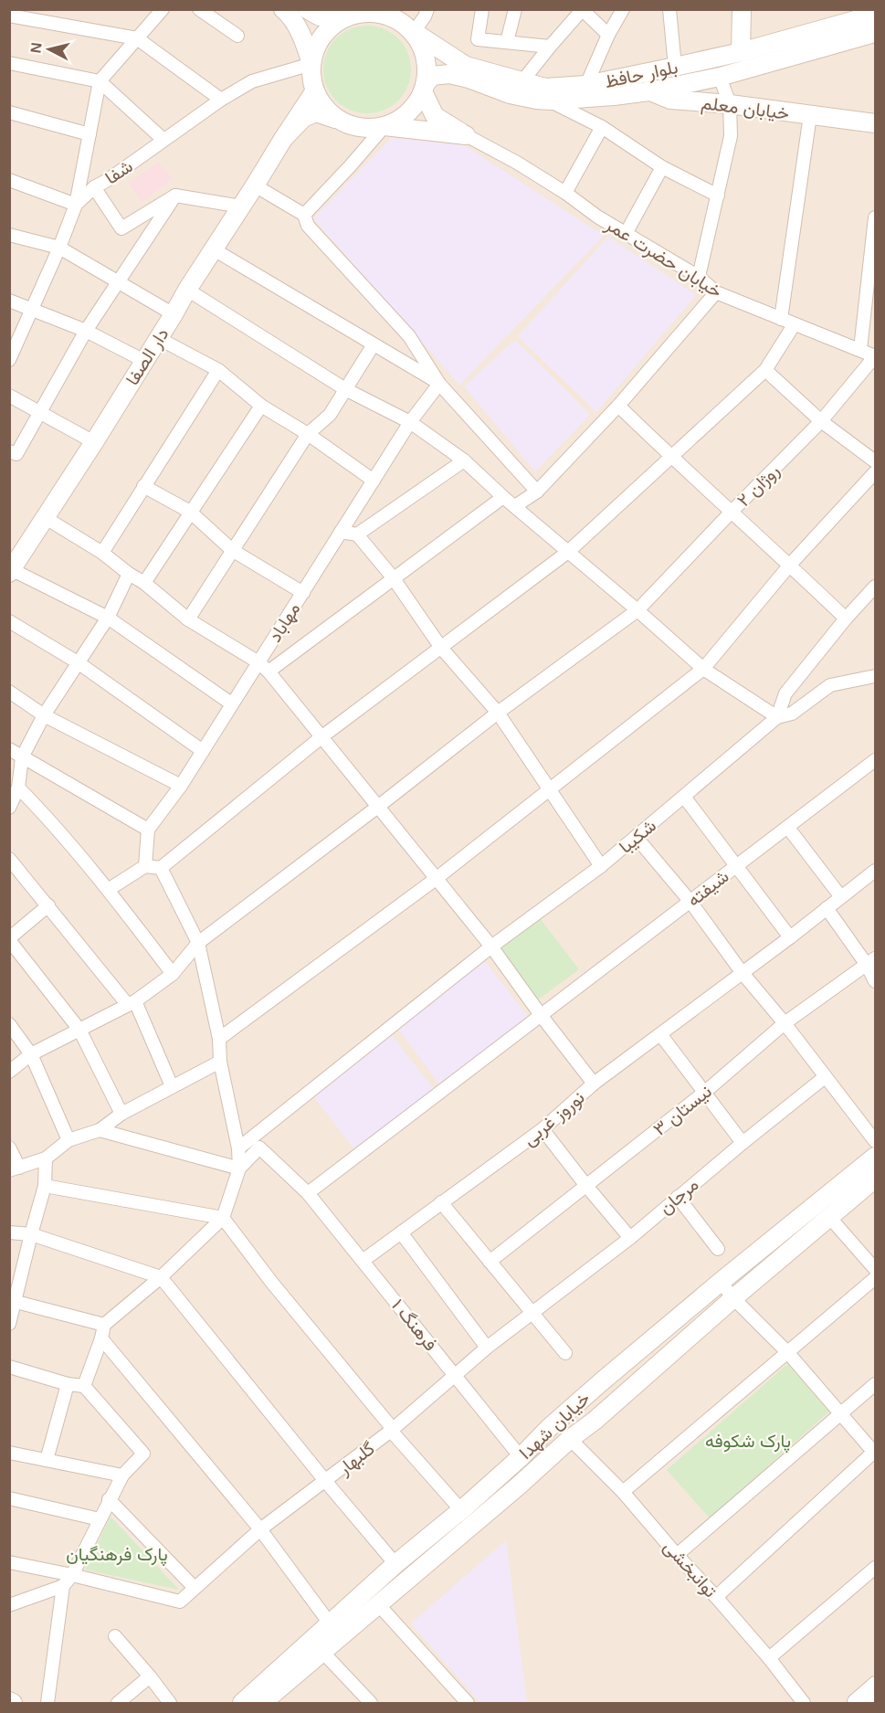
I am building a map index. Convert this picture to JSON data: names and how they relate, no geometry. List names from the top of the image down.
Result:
{
  "streets": {
    "main road": [
      "بلوار حافظ",
      "خیابان معلم",
      "دار الصفا",
      "خیابان شهدا"
    ],
    "street": [
      "شفا",
      "خیابان حضرت عمر",
      "روژان ۲",
      "مهاباد",
      "شکیبا",
      "شیفته",
      "نیستان ۳",
      "نوروز غربی",
      "مرجان",
      "فرهنگ ۱",
      "گلبهار",
      "توانبخشی"
    ]
  },
  "crossings": [
    ["بلوار حافظ", "خیابان معلم"],
    ["بلوار حافظ", "شفا"],
    ["خیابان حضرت عمر", "روژان ۲"],
    ["شیفته", "فرهنگ ۱"],
    ["نوروز غربی", "فرهنگ ۱"],
    ["مرجان", "گلبهار"],
    ["فرهنگ ۱", "خیابان شهدا"],
    ["فرهنگ ۱", "گلبهار"],
    ["خیابان شهدا", "توانبخشی"]
  ],
  "parks": ["پارک شکوفه", "پارک فرهنگیان"],
  "north": "left"
}
